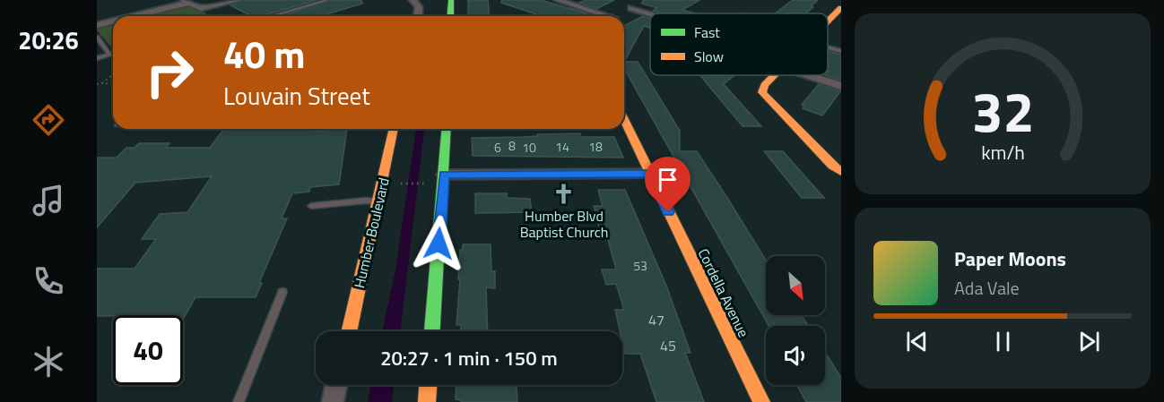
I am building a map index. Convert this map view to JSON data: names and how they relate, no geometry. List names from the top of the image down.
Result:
{
  "streets": {
    "street": ["Humber Boulevard", "Cordella Avenue"]
  },
  "places": {
    "church": ["Humber Blvd Baptist Church"]
  },
  "house_numbers": [
    "8",
    "14",
    "18",
    "6",
    "10",
    "53",
    "47",
    "45"
  ],
  "legend": ["Fast", "Slow"],
  "north": "bottom right",
  "page": {
    "tabs": "20:26",
    "turn": ["40 m", "Louvain Street"],
    "song": ["Paper Moons", "Ada Vale"],
    "limit": "40",
    "trip": "20:27 · 1 min · 150 m",
    "gauge": ["32", "km/h"]
  }
}
